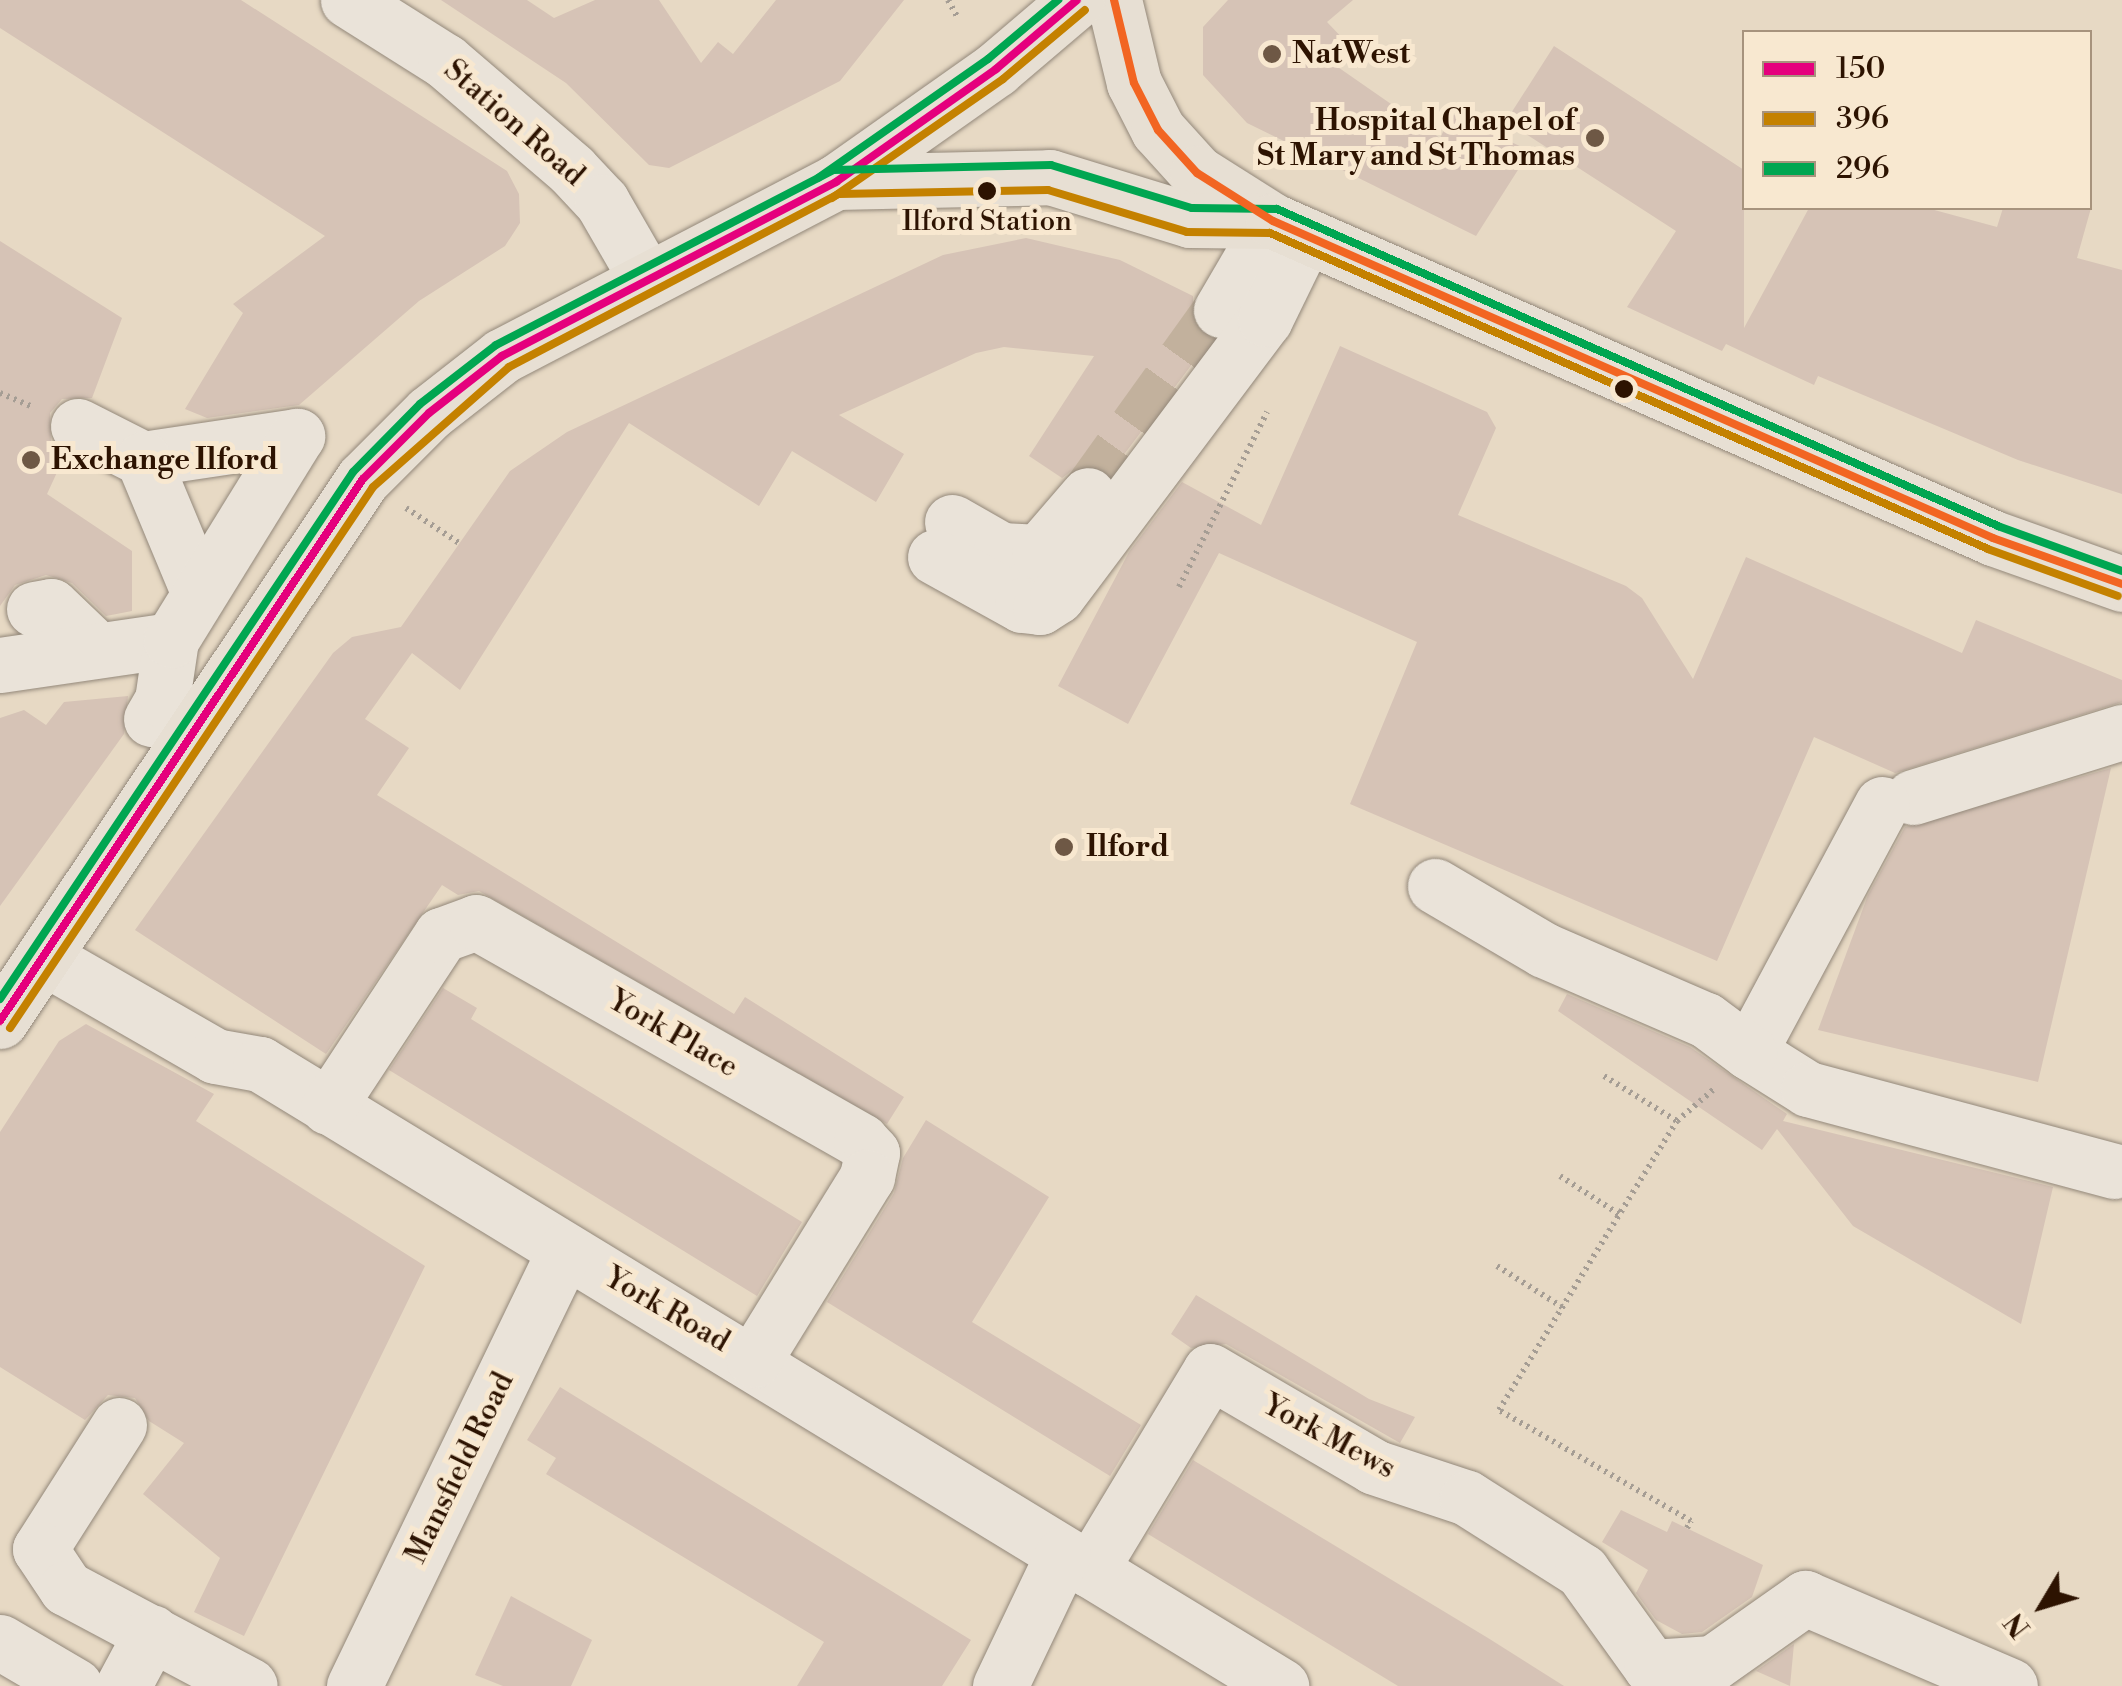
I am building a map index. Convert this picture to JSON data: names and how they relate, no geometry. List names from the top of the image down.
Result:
{
  "streets": {
    "street": [
      "Station Road",
      "York Place",
      "York Road",
      "York Mews",
      "Mansfield Road"
    ]
  },
  "crossings": [
    ["York Place", "York Road"],
    ["York Road", "York Mews"],
    ["York Road", "Mansfield Road"]
  ],
  "places": [
    "NatWest",
    "Hospital Chapel of St Mary and St Thomas",
    "Ilford Station",
    "Exchange Ilford",
    "Ilford"
  ],
  "lines": ["transit line 150", "transit line 296", "transit line 396"],
  "legend": ["150", "396", "296"],
  "north": "bottom left"
}
